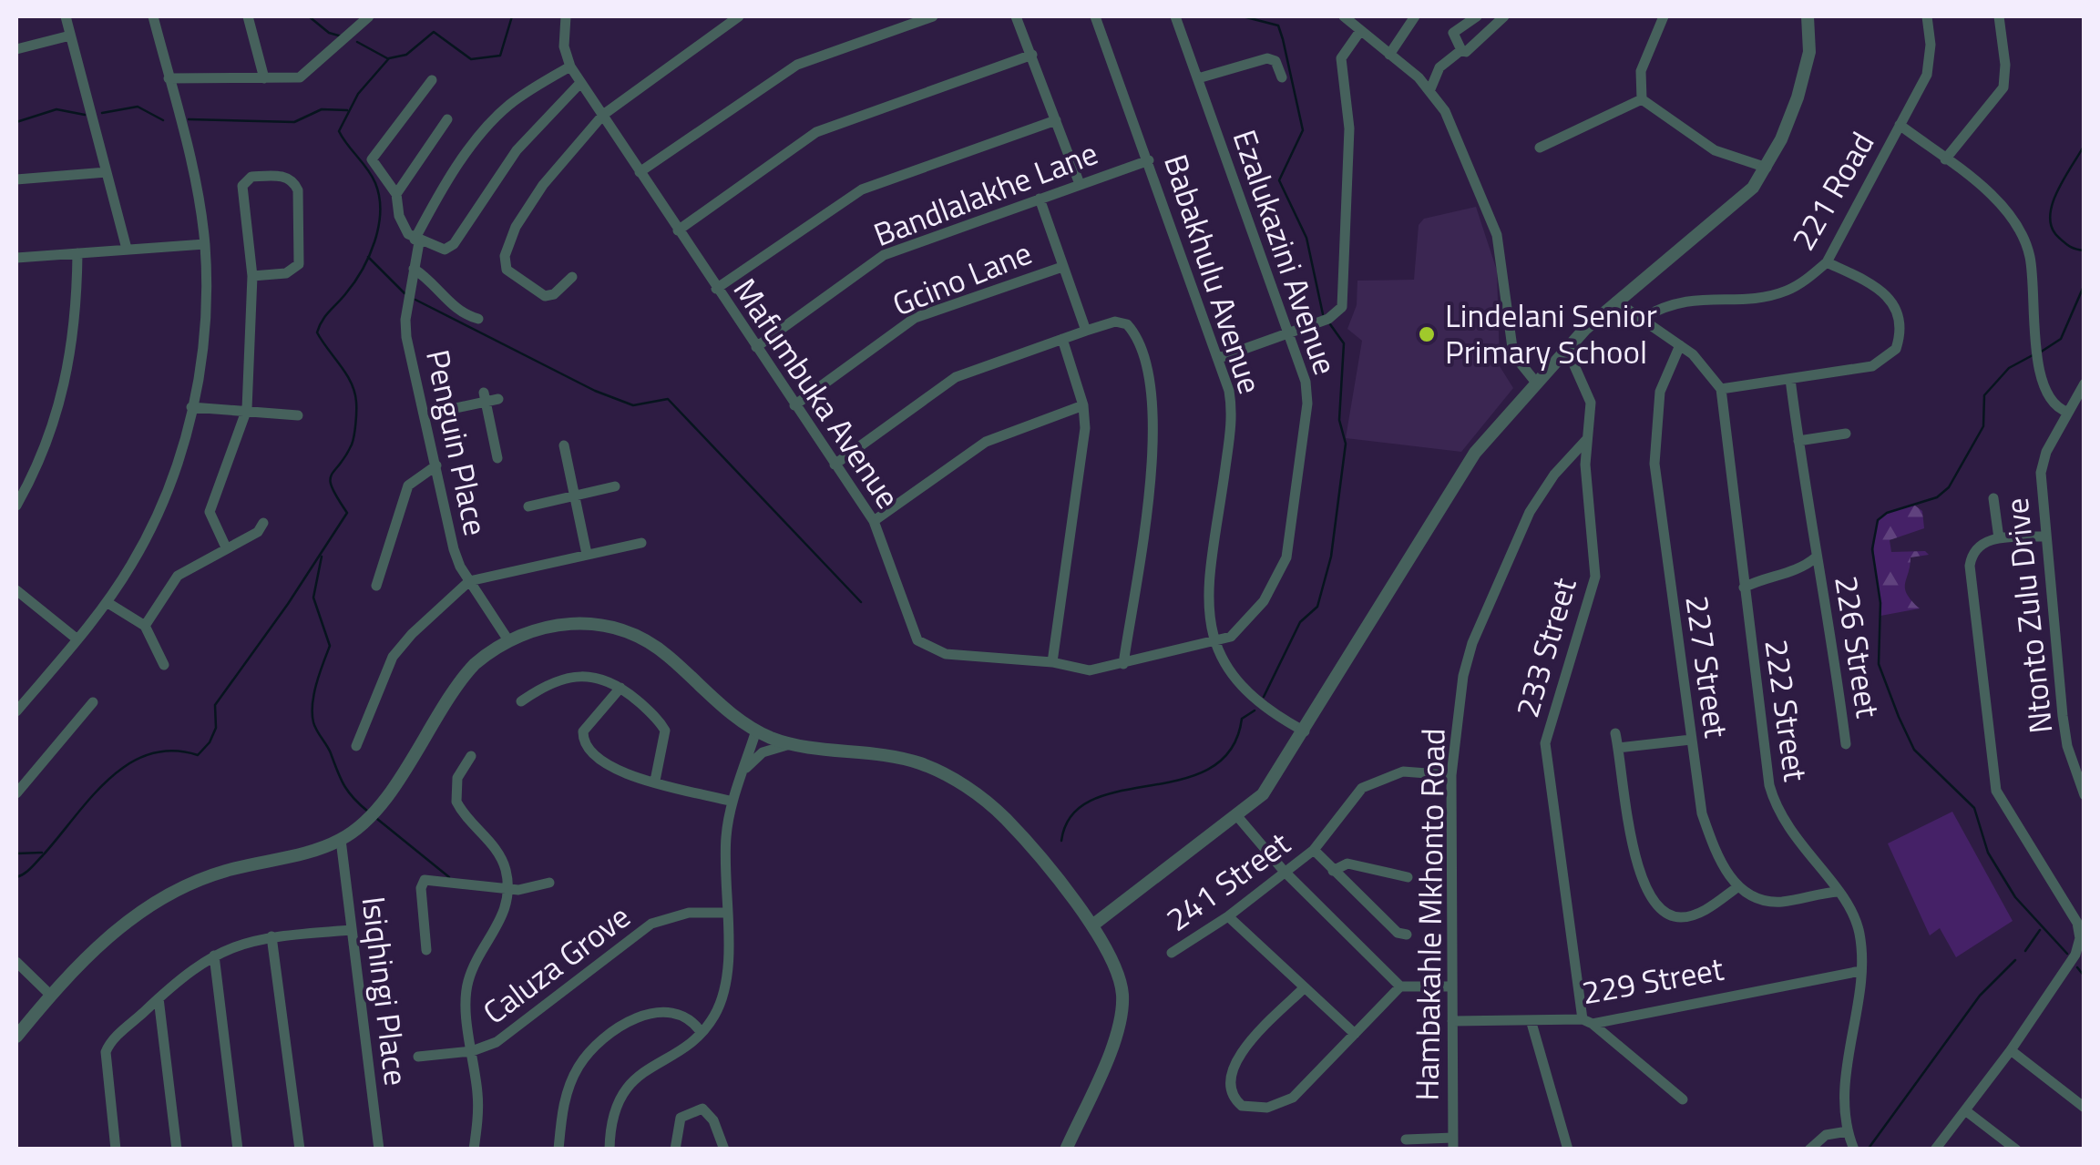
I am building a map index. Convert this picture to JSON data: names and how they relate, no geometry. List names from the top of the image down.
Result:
{
  "streets": {
    "street": [
      "221 Road",
      "Bandlalakhe Lane",
      "Ezalukazini Avenue",
      "Babakhulu Avenue",
      "Gcino Lane",
      "Mafumbuka Avenue",
      "Penguin Place",
      "Ntonto Zulu Drive",
      "226 Street",
      "233 Street",
      "227 Street",
      "222 Street",
      "241 Street",
      "Hambakahle Mkhonto Road",
      "Caluza Grove",
      "229 Street",
      "Isiqhingi Place"
    ]
  },
  "crossings": [
    ["Bandlalakhe Lane", "Babakhulu Avenue"],
    ["Bandlalakhe Lane", "Mafumbuka Avenue"],
    ["Ezalukazini Avenue", "Babakhulu Avenue"],
    ["Ezalukazini Avenue", "Mafumbuka Avenue"],
    ["Babakhulu Avenue", "Mafumbuka Avenue"],
    ["Gcino Lane", "Mafumbuka Avenue"],
    ["Mafumbuka Avenue", "Penguin Place"],
    ["226 Street", "222 Street"],
    ["233 Street", "Hambakahle Mkhonto Road"],
    ["233 Street", "229 Street"],
    ["222 Street", "229 Street"],
    ["241 Street", "Hambakahle Mkhonto Road"],
    ["Hambakahle Mkhonto Road", "229 Street"]
  ],
  "places": ["Lindelani Senior Primary School"]
}
